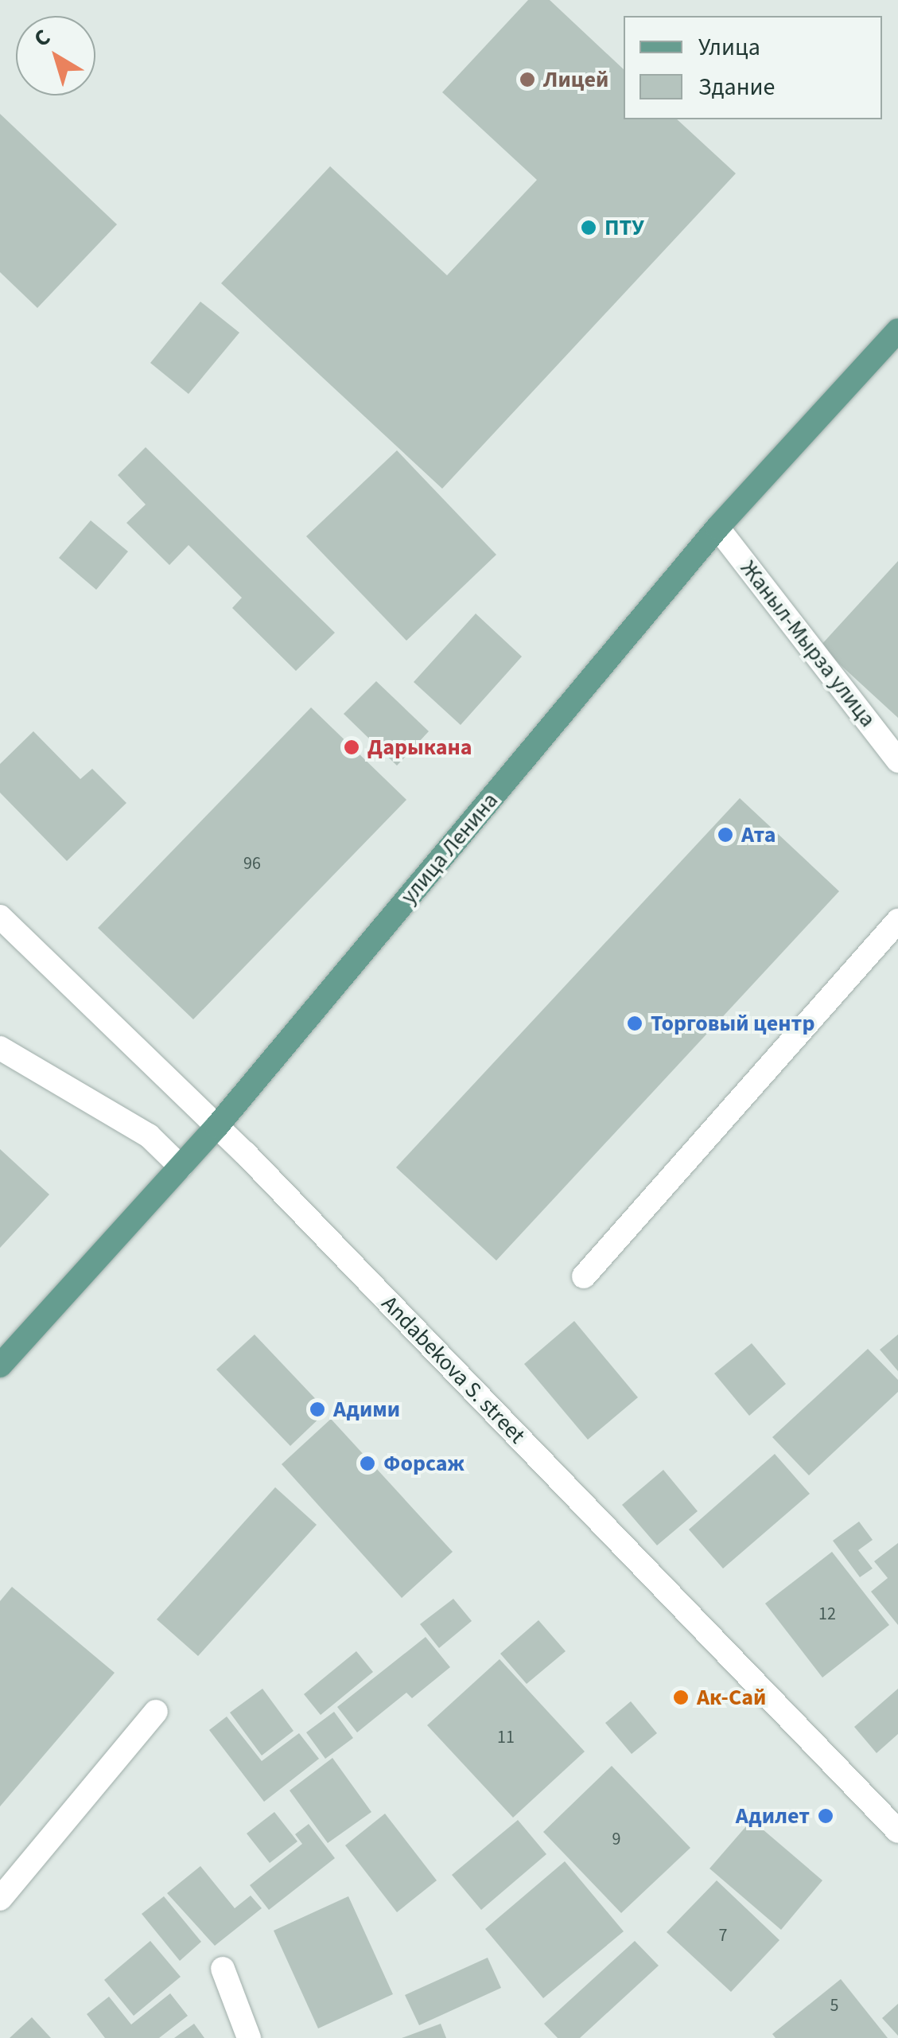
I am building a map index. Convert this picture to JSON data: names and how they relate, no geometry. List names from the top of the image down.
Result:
{
  "streets": {
    "main road": ["улица Ленина"],
    "street": ["Жаныл-Мырза улица", "Andabekova S. street"]
  },
  "crossings": [
    ["Жаныл-Мырза улица", "улица Ленина"],
    ["улица Ленина", "Andabekova S. street"]
  ],
  "places": [
    "Лицей",
    "ПТУ",
    "Дарыкана",
    "Ата",
    "Торговый центр",
    "Адими",
    "Форсаж",
    "Ак-Сай",
    "Адилет"
  ],
  "house_numbers": [
    "96",
    "12",
    "11",
    "9",
    "7",
    "5"
  ],
  "legend": ["Улица", "Здание"],
  "north": "top left"
}
